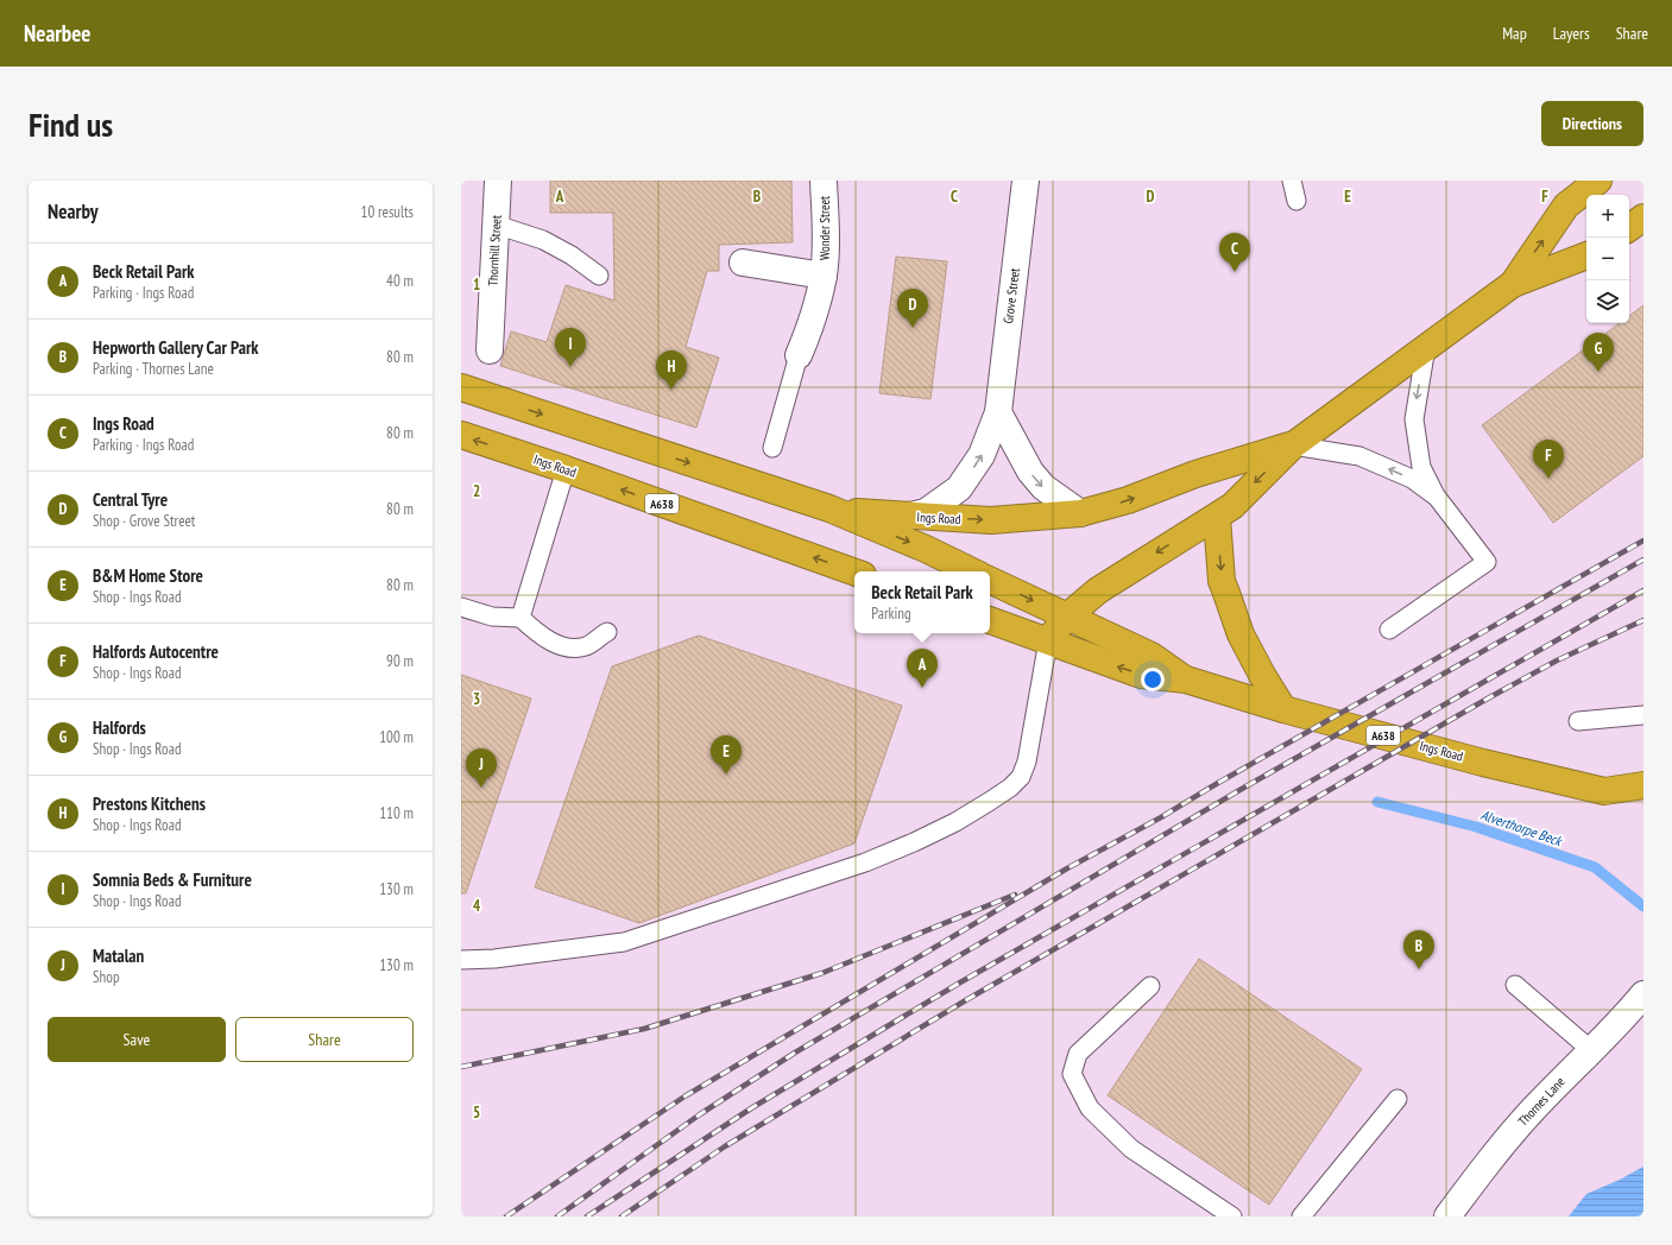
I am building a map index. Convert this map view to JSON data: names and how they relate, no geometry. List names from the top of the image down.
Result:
{
  "streets": {
    "highway": ["Ings Road", "A638"],
    "street": [
      "Wonder Street",
      "Thornhill Street",
      "Grove Street",
      "Thornes Lane"
    ]
  },
  "crossings": [
    ["Grove Street", "Ings Road"],
    ["Ings Road", "A638"]
  ],
  "one_way": ["Grove Street"],
  "water": ["Alverthorpe Beck"],
  "page": {
    "header": "Nearbee",
    "nav": ["Map", "Layers", "Share"],
    "buttons": [
      "Directions",
      ["Save", "Share"]
    ],
    "title": "Find us",
    "heading": ["Nearby", "10 results"],
    "map_buttons": ["+", "−"],
    "pins": [
      "C",
      "D",
      "I",
      "G",
      "H",
      "F",
      "A",
      "E",
      "J",
      "B"
    ],
    "list": [
      {
        "mark": "A",
        "name": "Beck Retail Park",
        "note": "Parking · Ings Road",
        "value": "40 m"
      },
      {
        "mark": "B",
        "name": "Hepworth Gallery Car Park",
        "note": "Parking · Thornes Lane",
        "value": "80 m"
      },
      {
        "mark": "C",
        "name": "Ings Road",
        "note": "Parking · Ings Road",
        "value": "80 m"
      },
      {
        "mark": "D",
        "name": "Central Tyre",
        "note": "Shop · Grove Street",
        "value": "80 m"
      },
      {
        "mark": "E",
        "name": "B&M Home Store",
        "note": "Shop · Ings Road",
        "value": "80 m"
      },
      {
        "mark": "F",
        "name": "Halfords Autocentre",
        "note": "Shop · Ings Road",
        "value": "90 m"
      },
      {
        "mark": "G",
        "name": "Halfords",
        "note": "Shop · Ings Road",
        "value": "100 m"
      },
      {
        "mark": "H",
        "name": "Prestons Kitchens",
        "note": "Shop · Ings Road",
        "value": "110 m"
      },
      {
        "mark": "I",
        "name": "Somnia Beds & Furniture",
        "note": "Shop · Ings Road",
        "value": "130 m"
      },
      {
        "mark": "J",
        "name": "Matalan",
        "note": "Shop",
        "value": "130 m"
      }
    ],
    "popup": ["Beck Retail Park", "Parking"]
  },
  "grid": {
    "columns": [
      "A",
      "B",
      "C",
      "D",
      "E",
      "F"
    ],
    "rows": [
      "1",
      "2",
      "3",
      "4",
      "5"
    ]
  }
}
